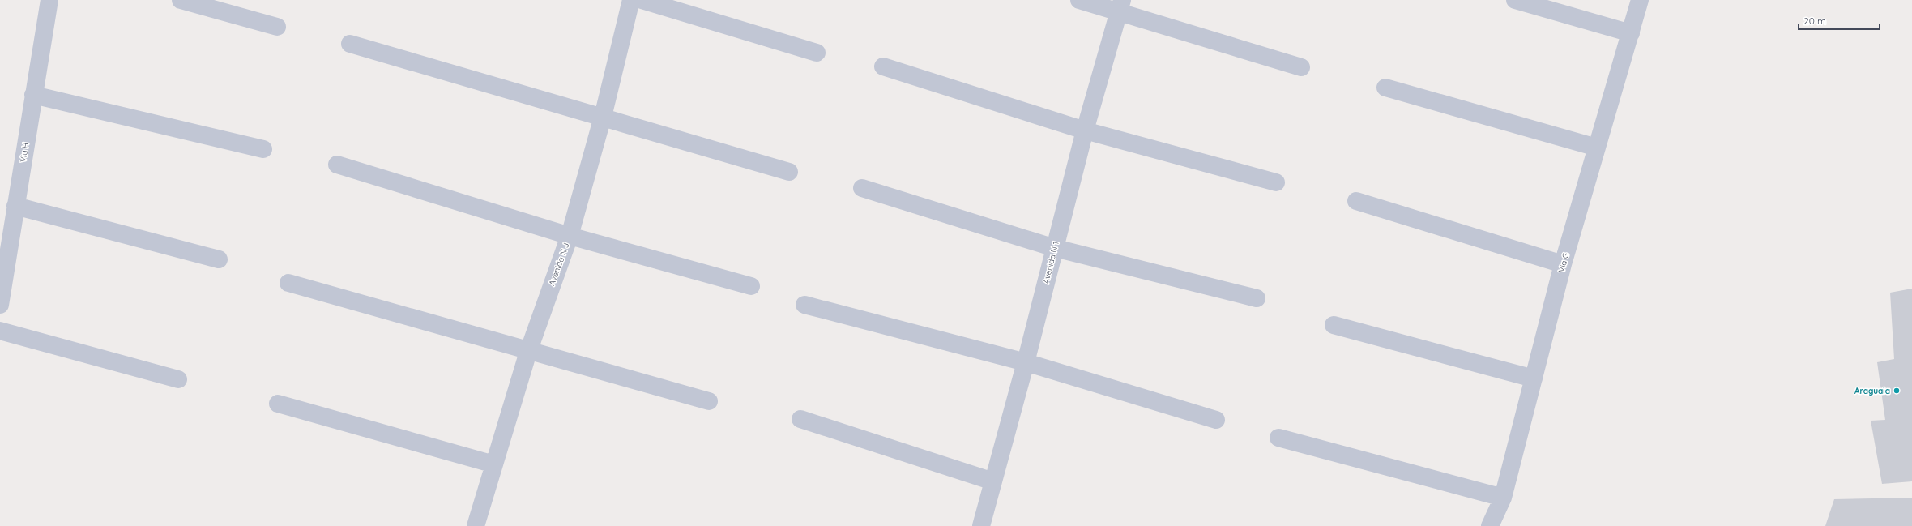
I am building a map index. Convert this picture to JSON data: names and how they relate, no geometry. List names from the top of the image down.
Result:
{
  "streets": {
    "street": [
      "Via H",
      "Avenida N 1",
      "Via G",
      "Avenida N J"
    ]
  },
  "places": ["Araguaia"],
  "scale_bar": "20 m"
}
